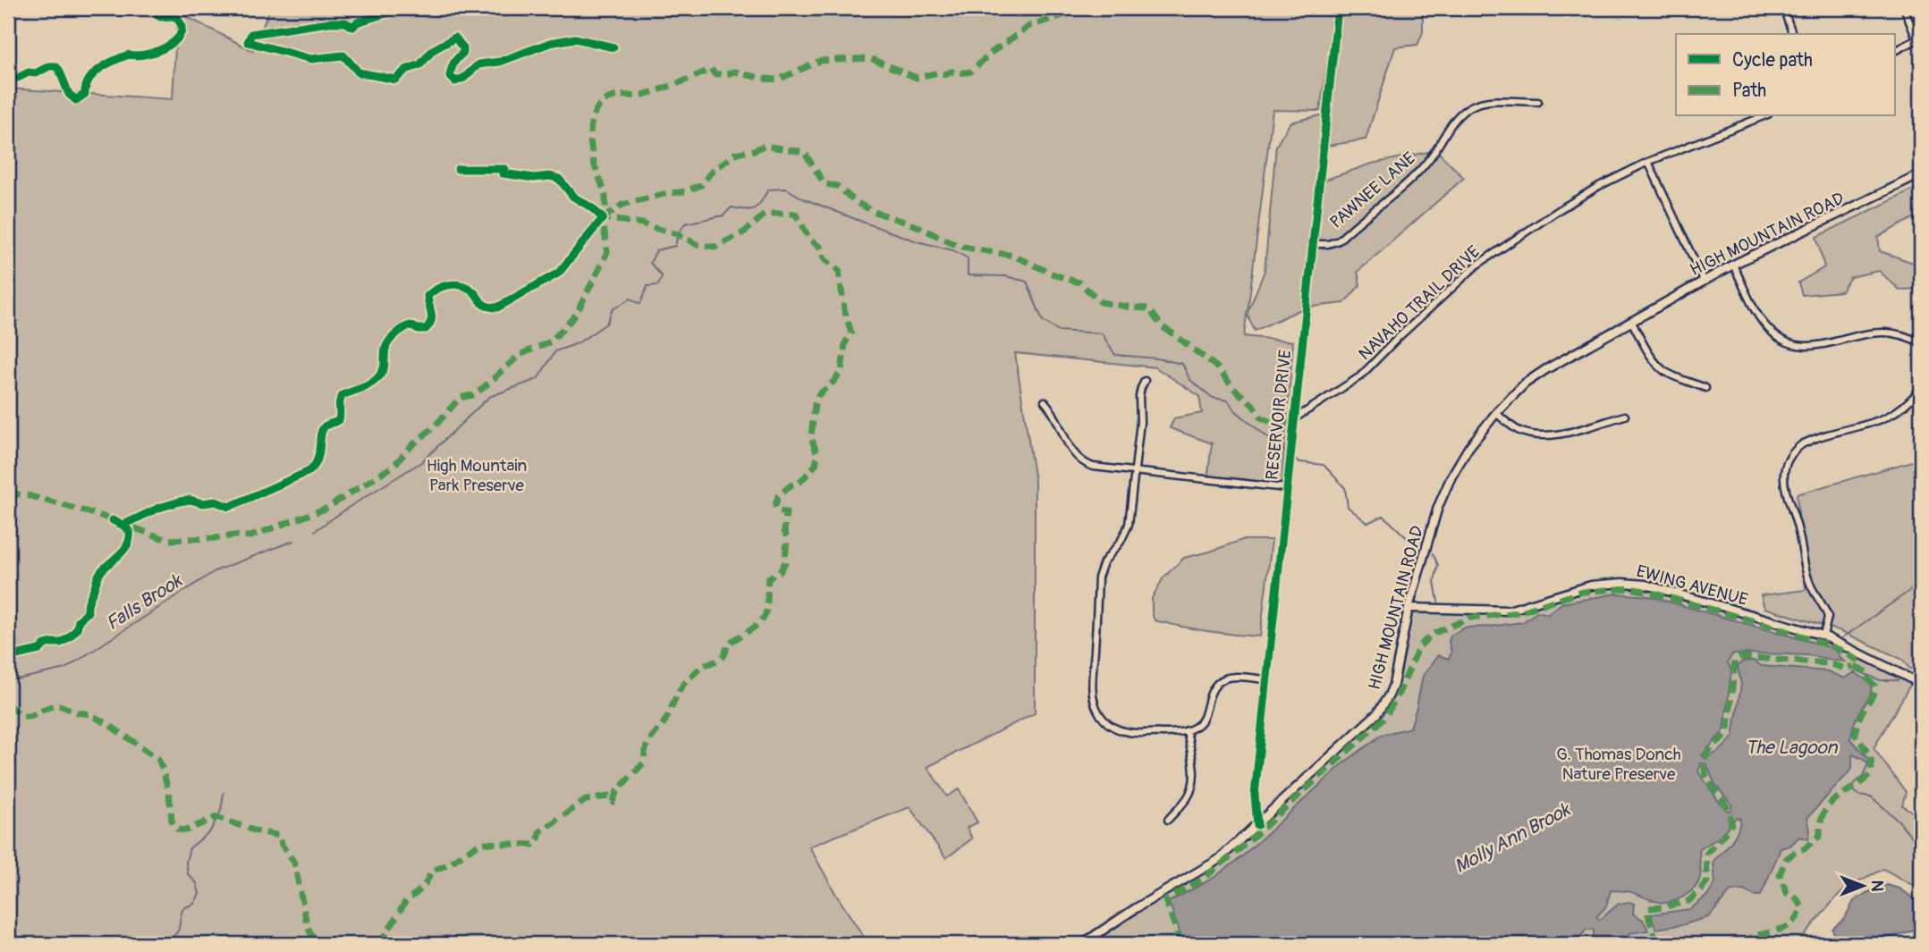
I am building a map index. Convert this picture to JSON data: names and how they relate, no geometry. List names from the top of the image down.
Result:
{
  "streets": {
    "main road": ["HIGH MOUNTAIN ROAD", "EWING AVENUE"],
    "street": ["PAWNEE LANE", "NAVAHO TRAIL DRIVE", "RESERVOIR DRIVE"]
  },
  "crossings": [
    ["PAWNEE LANE", "RESERVOIR DRIVE"],
    ["HIGH MOUNTAIN ROAD", "RESERVOIR DRIVE"],
    ["HIGH MOUNTAIN ROAD", "EWING AVENUE"],
    ["NAVAHO TRAIL DRIVE", "RESERVOIR DRIVE"]
  ],
  "water": ["Falls Brook", "The Lagoon", "Molly Ann Brook"],
  "parks": ["High Mountain Park Preserve", "G. Thomas Donch Nature Preserve"],
  "legend": ["Cycle path", "Path"],
  "north": "right"
}
